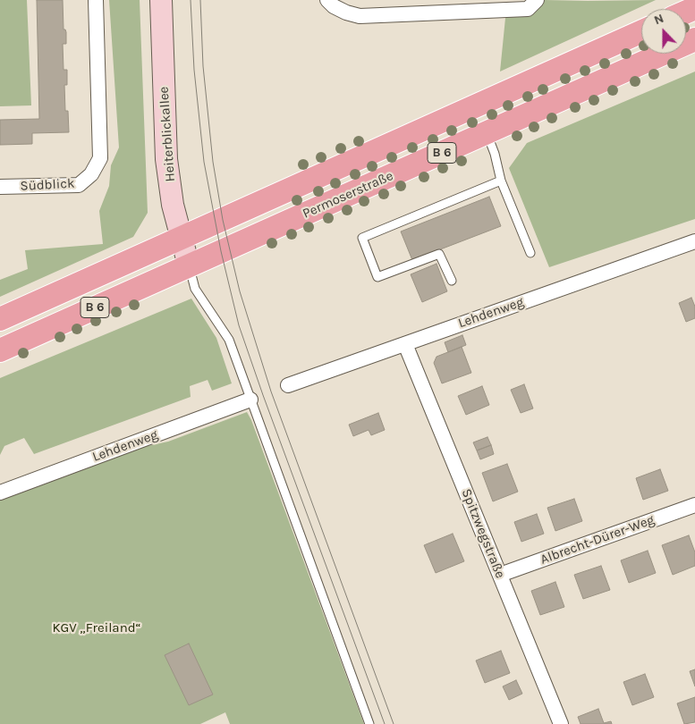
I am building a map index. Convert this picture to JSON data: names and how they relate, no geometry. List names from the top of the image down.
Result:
{
  "streets": {
    "main road": ["Heiterblickallee", "B 6", "Permoserstraße"],
    "street": [
      "Südblick",
      "Lehdenweg",
      "Spitzwegstraße",
      "Albrecht-Dürer-Weg"
    ]
  },
  "crossings": [
    ["Heiterblickallee", "B 6"],
    ["Heiterblickallee", "Permoserstraße"],
    ["Lehdenweg", "Spitzwegstraße"],
    ["Spitzwegstraße", "Albrecht-Dürer-Weg"]
  ],
  "parks": ["KGV „Freiland“"],
  "north": "top"
}
